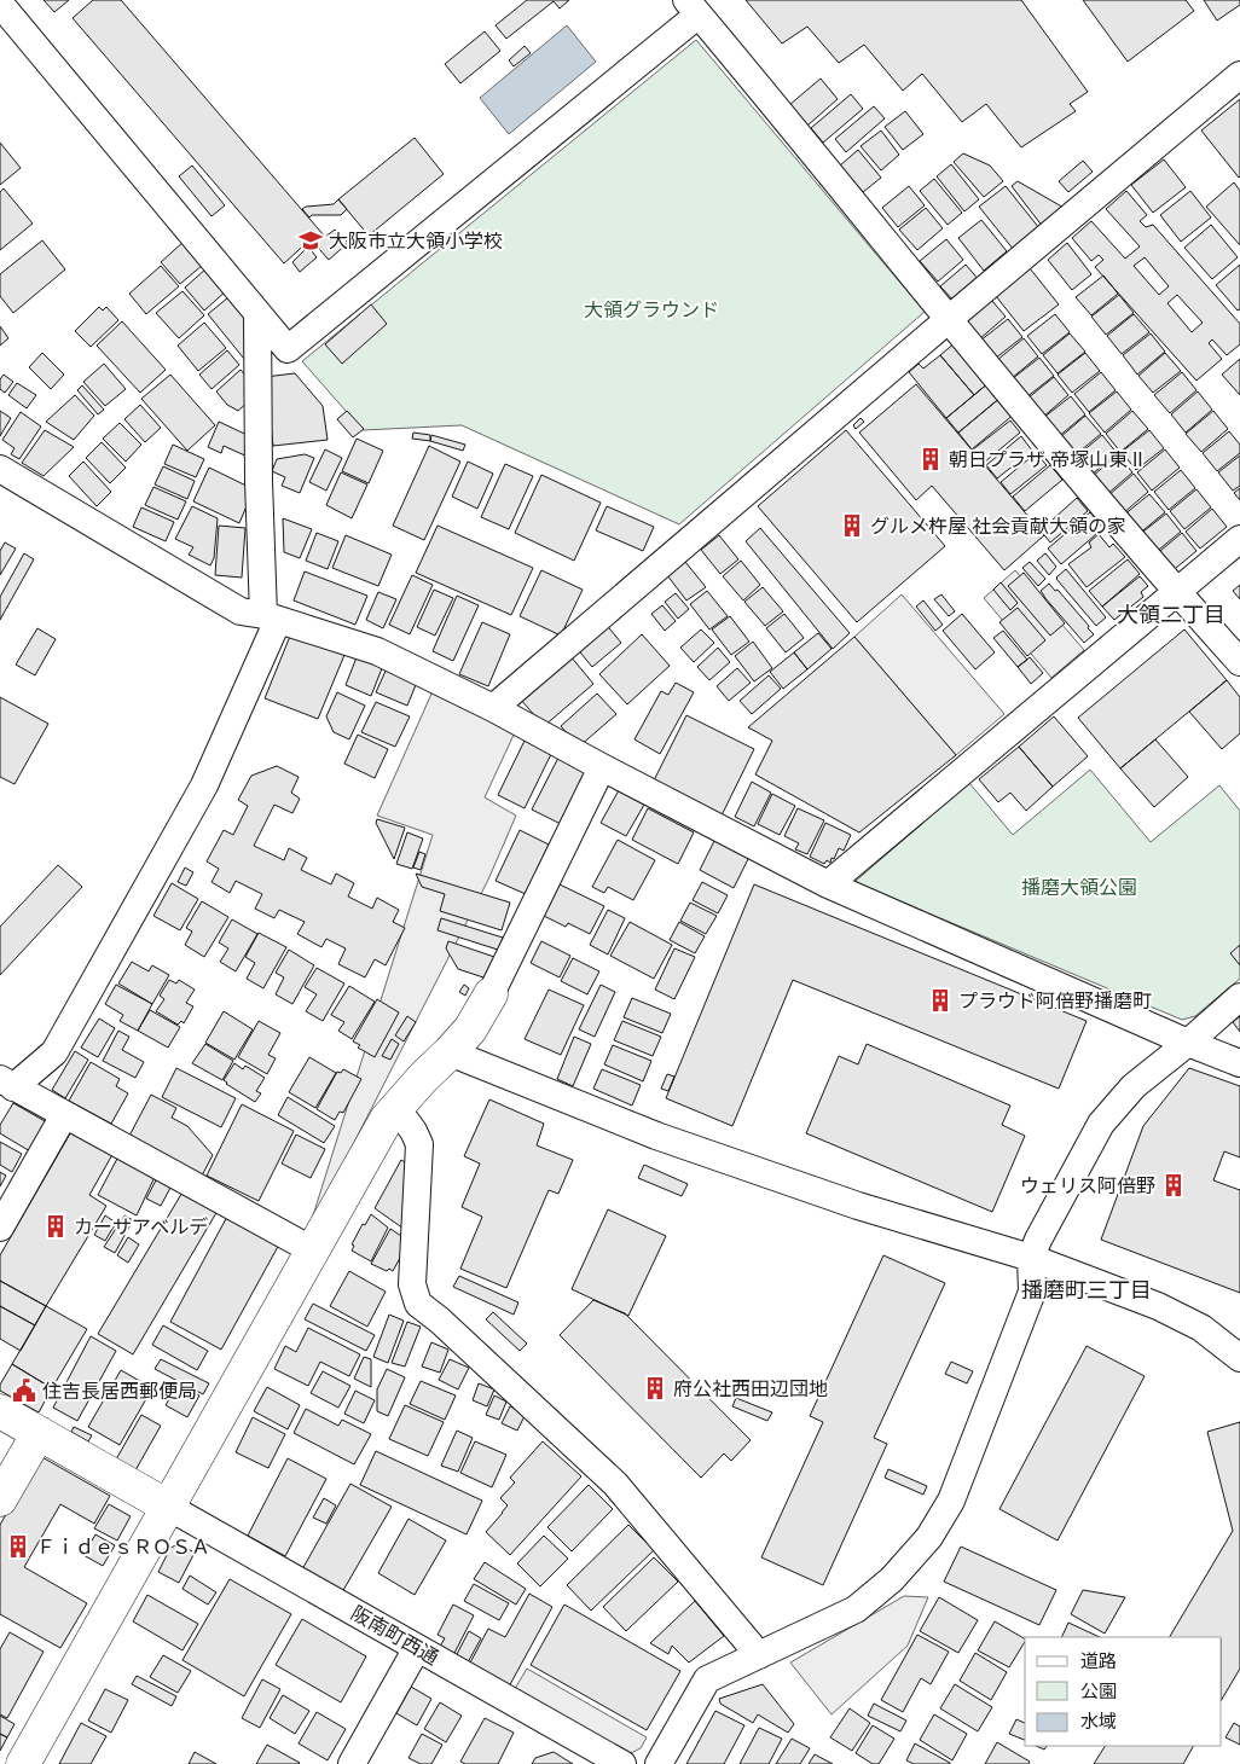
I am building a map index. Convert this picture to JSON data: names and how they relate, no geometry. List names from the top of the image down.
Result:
{
  "streets": {
    "street": ["阪南町西通"]
  },
  "districts": ["大領二丁目", "播磨町三丁目"],
  "parks": ["大領グラウンド", "播磨大領公園"],
  "places": {
    "school or university": ["大阪市立大領小学校"],
    "building": [
      "朝日プラザ 帝塚山東 II",
      "グルメ杵屋 社会貢献大領の家",
      "プラウド阿倍野播磨町",
      "ウェリス阿倍野",
      "カーサアベルデ",
      "府公社西田辺団地",
      "ＦｉｄｅｓＲＯＳＡ"
    ],
    "public building": ["住吉長居西郵便局"]
  },
  "legend": ["道路", "公園", "水域"]
}
